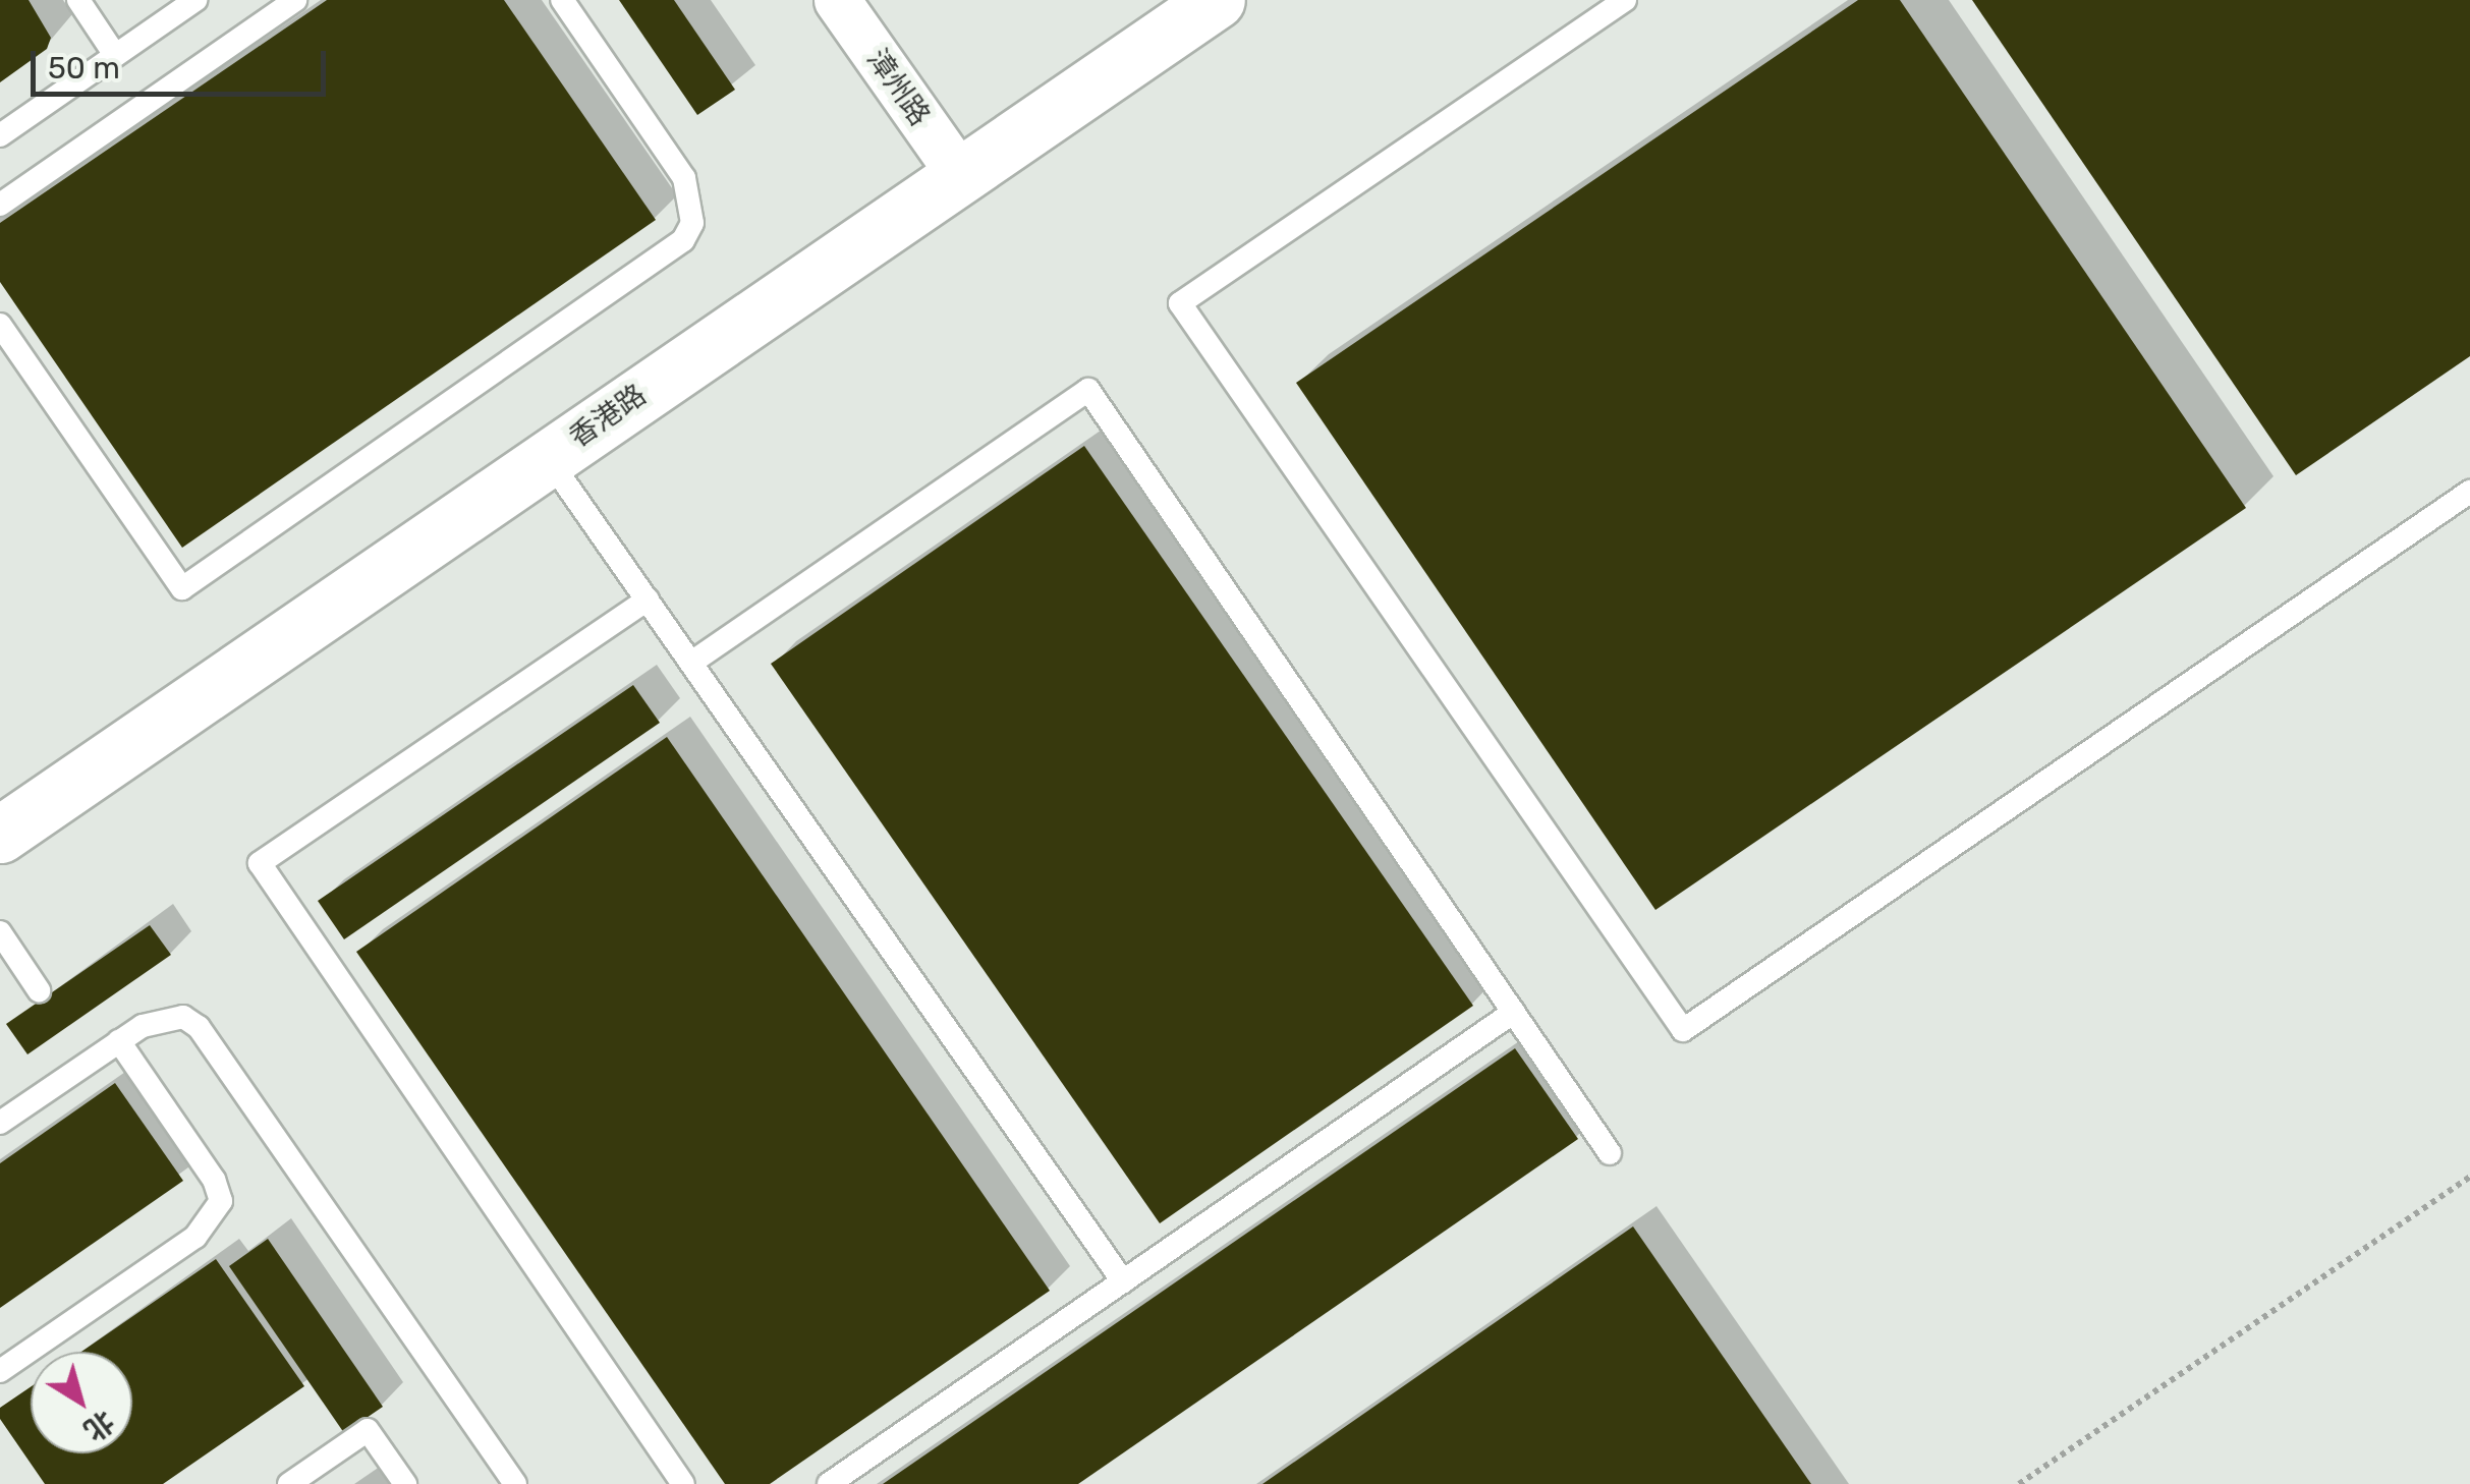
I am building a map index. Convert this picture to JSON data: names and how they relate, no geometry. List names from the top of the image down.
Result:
{
  "streets": {
    "street": ["漳州路", "香港路"]
  },
  "crossings": [
    ["漳州路", "香港路"]
  ],
  "scale_bar": "50 m",
  "north": "bottom right"
}
